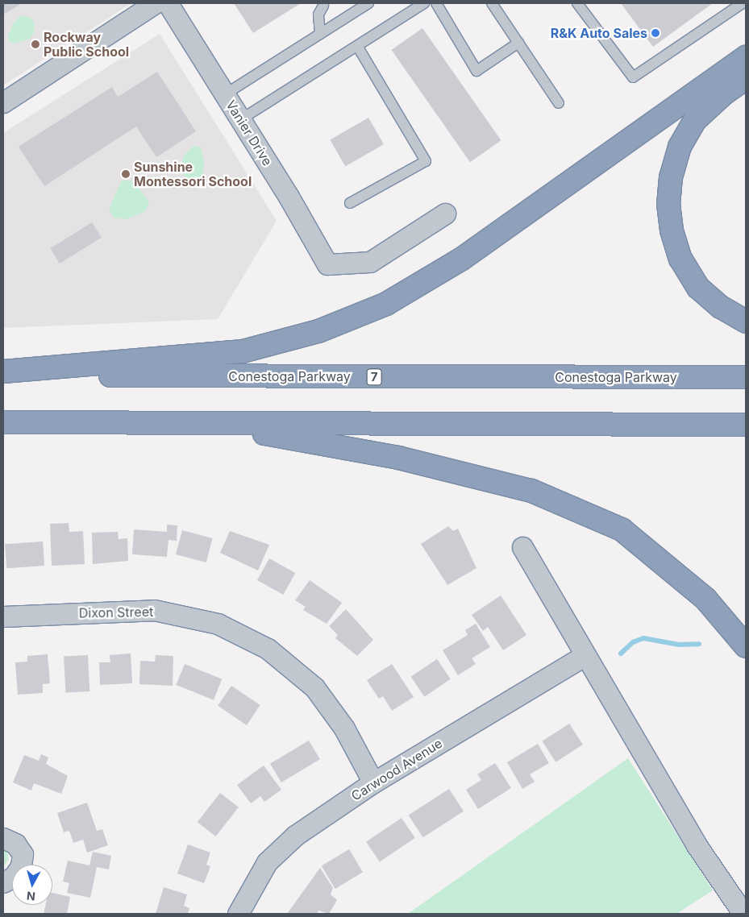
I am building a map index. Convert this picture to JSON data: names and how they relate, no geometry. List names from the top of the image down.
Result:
{
  "streets": {
    "highway": ["Conestoga Parkway", "7"],
    "street": ["Vanier Drive", "Dixon Street", "Carwood Avenue"]
  },
  "crossings": [
    ["Dixon Street", "Carwood Avenue"]
  ],
  "places": ["R&K Auto Sales", "Rockway Public School", "Sunshine Montessori School"],
  "north": "bottom"
}
